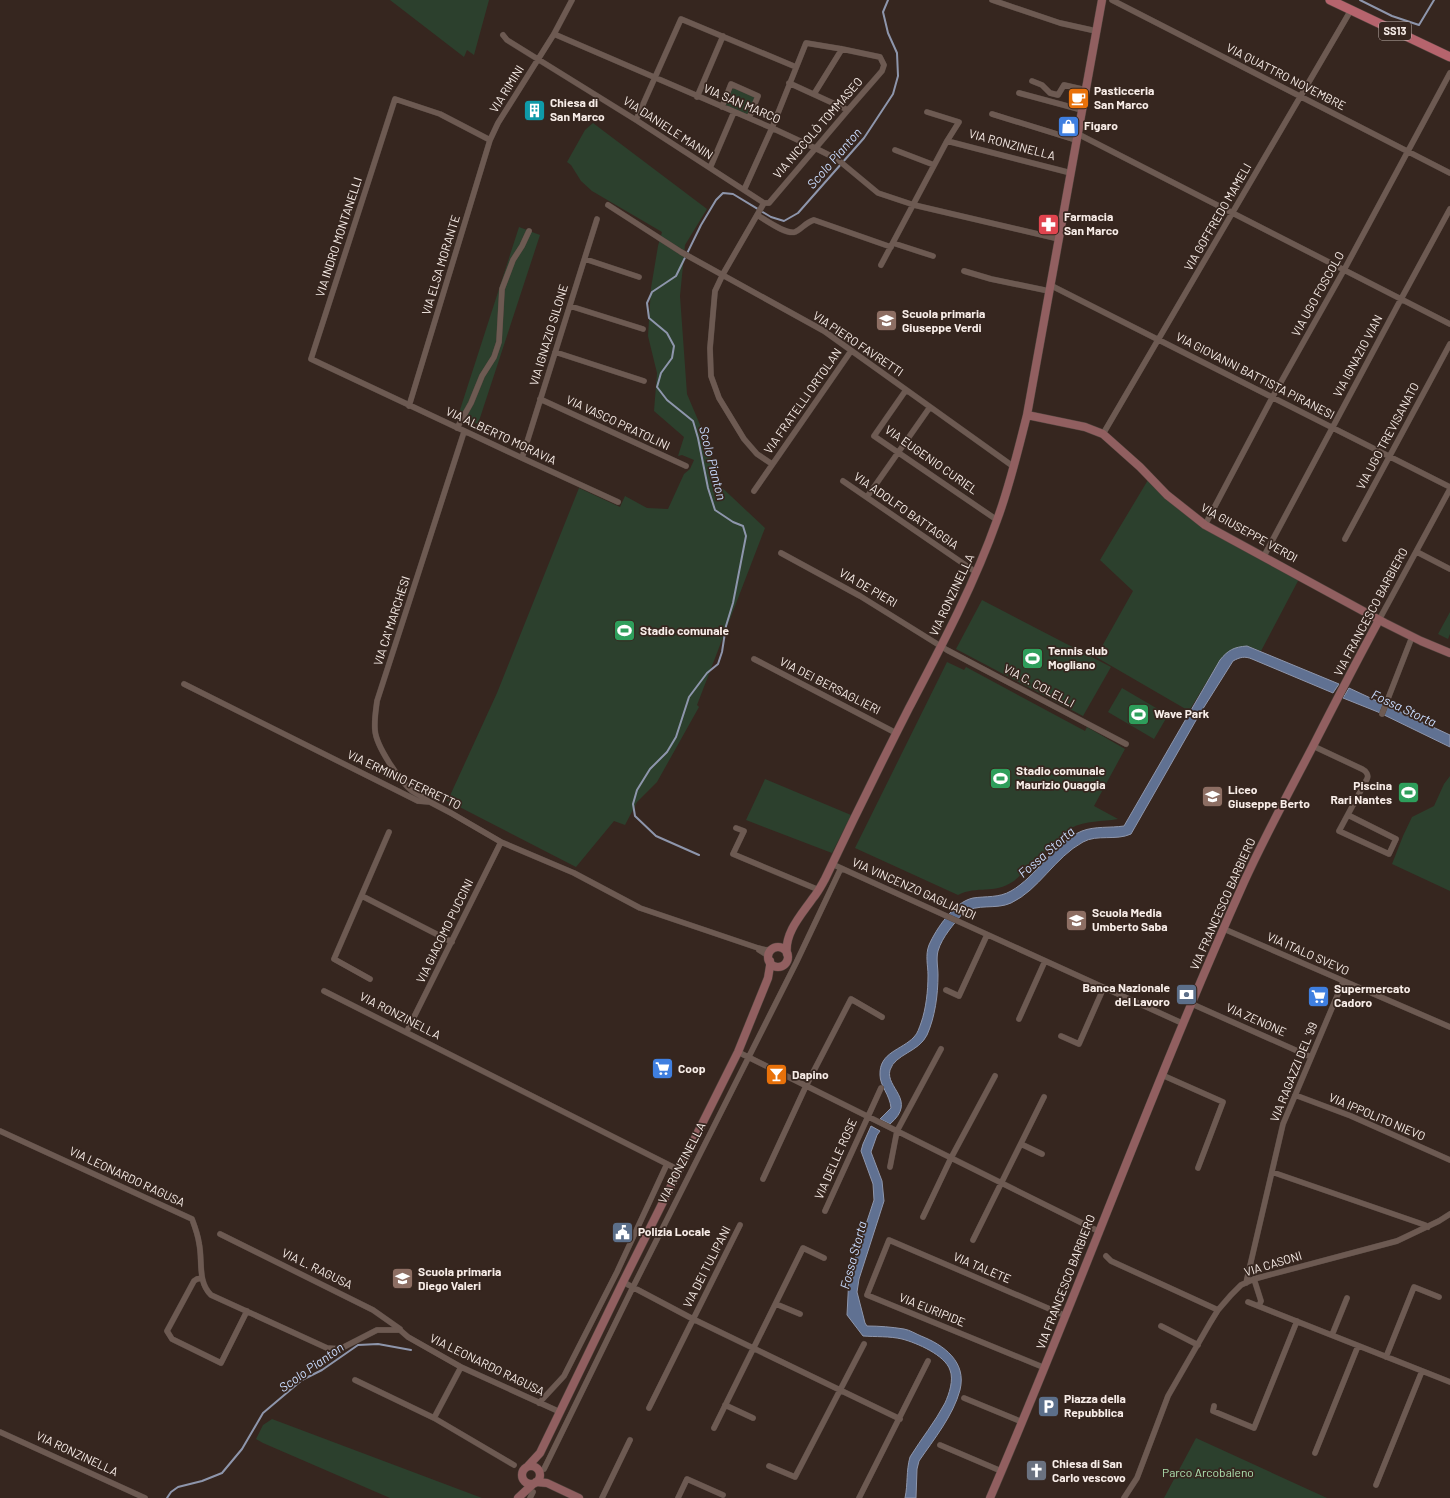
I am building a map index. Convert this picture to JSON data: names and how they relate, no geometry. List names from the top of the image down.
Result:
{
  "streets": {
    "main road": ["SS13"],
    "street": [
      "VIA QUATTRO NOVEMBRE",
      "VIA RIMINI",
      "VIA SAN MARCO",
      "VIA DANIELE MANIN",
      "VIA NICCOLÒ TOMMASEO",
      "VIA RONZINELLA",
      "VIA GOFFREDO MAMELI",
      "VIA INDRO MONTANELLI",
      "VIA ELSA MORANTE",
      "VIA UGO FOSCOLO",
      "VIA IGNAZIO SILONE",
      "VIA PIERO FAVRETTI",
      "VIA IGNAZIO VIAN",
      "VIA GIOVANNI BATTISTA PIRANESI",
      "VIA FRATELLI ORTOLAN",
      "VIA VASCO PRATOLINI",
      "VIA ALBERTO MORAVIA",
      "VIA UGO TREVISANATO",
      "VIA EUGENIO CURIEL",
      "VIA ADOLFO BATTAGGIA",
      "VIA GIUSEPPE VERDI",
      "VIA DE PIERI",
      "VIA FRANCESCO BARBIERO",
      "VIA CA' MARCHESI",
      "VIA DEI BERSAGLIERI",
      "VIA C. COLELLI",
      "VIA ERMINIO FERRETTO",
      "VIA VINCENZO GAGLIARDI",
      "VIA GIACOMO PUCCINI",
      "VIA ITALO SVEVO",
      "VIA ZENONE",
      "VIA RAGAZZI DEL '99",
      "VIA IPPOLITO NIEVO",
      "VIA DELLE ROSE",
      "VIA LEONARDO RAGUSA",
      "VIA CASONI",
      "VIA DEI TULIPANI",
      "VIA TALETE",
      "VIA L. RAGUSA",
      "VIA EURIPIDE"
    ]
  },
  "crossings": [
    ["SS13", "VIA GOFFREDO MAMELI"],
    ["VIA QUATTRO NOVEMBRE", "VIA GOFFREDO MAMELI"],
    ["VIA QUATTRO NOVEMBRE", "VIA UGO FOSCOLO"],
    ["VIA RIMINI", "VIA SAN MARCO"],
    ["VIA RIMINI", "VIA DANIELE MANIN"],
    ["VIA RIMINI", "VIA ELSA MORANTE"],
    ["VIA SAN MARCO", "VIA NICCOLÒ TOMMASEO"],
    ["VIA SAN MARCO", "VIA RONZINELLA"],
    ["VIA DANIELE MANIN", "VIA NICCOLÒ TOMMASEO"],
    ["VIA NICCOLÒ TOMMASEO", "VIA PIERO FAVRETTI"],
    ["VIA NICCOLÒ TOMMASEO", "VIA FRATELLI ORTOLAN"],
    ["VIA RONZINELLA", "VIA PIERO FAVRETTI"],
    ["VIA RONZINELLA", "VIA GIOVANNI BATTISTA PIRANESI"],
    ["VIA RONZINELLA", "VIA EUGENIO CURIEL"],
    ["VIA RONZINELLA", "VIA ADOLFO BATTAGGIA"],
    ["VIA RONZINELLA", "VIA GIUSEPPE VERDI"],
    ["VIA RONZINELLA", "VIA DE PIERI"],
    ["VIA RONZINELLA", "VIA DEI BERSAGLIERI"],
    ["VIA RONZINELLA", "VIA C. COLELLI"],
    ["VIA RONZINELLA", "VIA ERMINIO FERRETTO"],
    ["VIA RONZINELLA", "VIA VINCENZO GAGLIARDI"],
    ["VIA RONZINELLA", "VIA DELLE ROSE"],
    ["VIA RONZINELLA", "VIA LEONARDO RAGUSA"],
    ["VIA RONZINELLA", "VIA DEI TULIPANI"],
    ["VIA GOFFREDO MAMELI", "VIA GIOVANNI BATTISTA PIRANESI"],
    ["VIA GOFFREDO MAMELI", "VIA GIUSEPPE VERDI"],
    ["VIA INDRO MONTANELLI", "VIA ELSA MORANTE"],
    ["VIA INDRO MONTANELLI", "VIA ALBERTO MORAVIA"],
    ["VIA ELSA MORANTE", "VIA ALBERTO MORAVIA"],
    ["VIA UGO FOSCOLO", "VIA GIOVANNI BATTISTA PIRANESI"],
    ["VIA UGO FOSCOLO", "VIA GIUSEPPE VERDI"],
    ["VIA IGNAZIO SILONE", "VIA VASCO PRATOLINI"],
    ["VIA IGNAZIO SILONE", "VIA ALBERTO MORAVIA"],
    ["VIA PIERO FAVRETTI", "VIA FRATELLI ORTOLAN"],
    ["VIA PIERO FAVRETTI", "VIA EUGENIO CURIEL"],
    ["VIA IGNAZIO VIAN", "VIA GIOVANNI BATTISTA PIRANESI"],
    ["VIA IGNAZIO VIAN", "VIA GIUSEPPE VERDI"],
    ["VIA GIOVANNI BATTISTA PIRANESI", "VIA UGO TREVISANATO"],
    ["VIA GIOVANNI BATTISTA PIRANESI", "VIA FRANCESCO BARBIERO"],
    ["VIA ALBERTO MORAVIA", "VIA CA' MARCHESI"],
    ["VIA GIUSEPPE VERDI", "VIA FRANCESCO BARBIERO"],
    ["VIA DE PIERI", "VIA C. COLELLI"],
    ["VIA FRANCESCO BARBIERO", "VIA VINCENZO GAGLIARDI"],
    ["VIA FRANCESCO BARBIERO", "VIA ITALO SVEVO"],
    ["VIA FRANCESCO BARBIERO", "VIA ZENONE"],
    ["VIA FRANCESCO BARBIERO", "VIA DELLE ROSE"],
    ["VIA FRANCESCO BARBIERO", "VIA TALETE"],
    ["VIA FRANCESCO BARBIERO", "VIA EURIPIDE"],
    ["VIA CA' MARCHESI", "VIA ERMINIO FERRETTO"],
    ["VIA ERMINIO FERRETTO", "VIA GIACOMO PUCCINI"],
    ["VIA ITALO SVEVO", "VIA RAGAZZI DEL '99"],
    ["VIA ZENONE", "VIA RAGAZZI DEL '99"],
    ["VIA RAGAZZI DEL '99", "VIA IPPOLITO NIEVO"],
    ["VIA RAGAZZI DEL '99", "VIA CASONI"],
    ["VIA LEONARDO RAGUSA", "VIA L. RAGUSA"],
    ["VIA TALETE", "VIA EURIPIDE"]
  ],
  "water": ["Scolo Pianton", "Fossa Storta"],
  "parks": ["Parco Arcobaleno"],
  "places": {
    "cafe": ["Pasticceria San Marco"],
    "building": ["Chiesa di San Marco"],
    "shop": ["Figaro"],
    "pharmacy": ["Farmacia San Marco"],
    "school or university": [
      "Scuola primaria Giuseppe Verdi",
      "Liceo Giuseppe Berto",
      "Scuola Media Umberto Saba",
      "Scuola primaria Diego Valeri"
    ],
    "sports": [
      "Stadio comunale",
      "Tennis club Mogliano",
      "Wave Park",
      "Stadio comunale Maurizio Quaggia",
      "Piscina Rari Nantes"
    ],
    "bank": ["Banca Nazionale del Lavoro"],
    "supermarket": ["Supermercato Cadoro", "Coop"],
    "bar": ["Dapino"],
    "public building": ["Polizia Locale"],
    "parking": ["Piazza della Repubblica"],
    "church": ["Chiesa di San Carlo vescovo"]
  }
}
